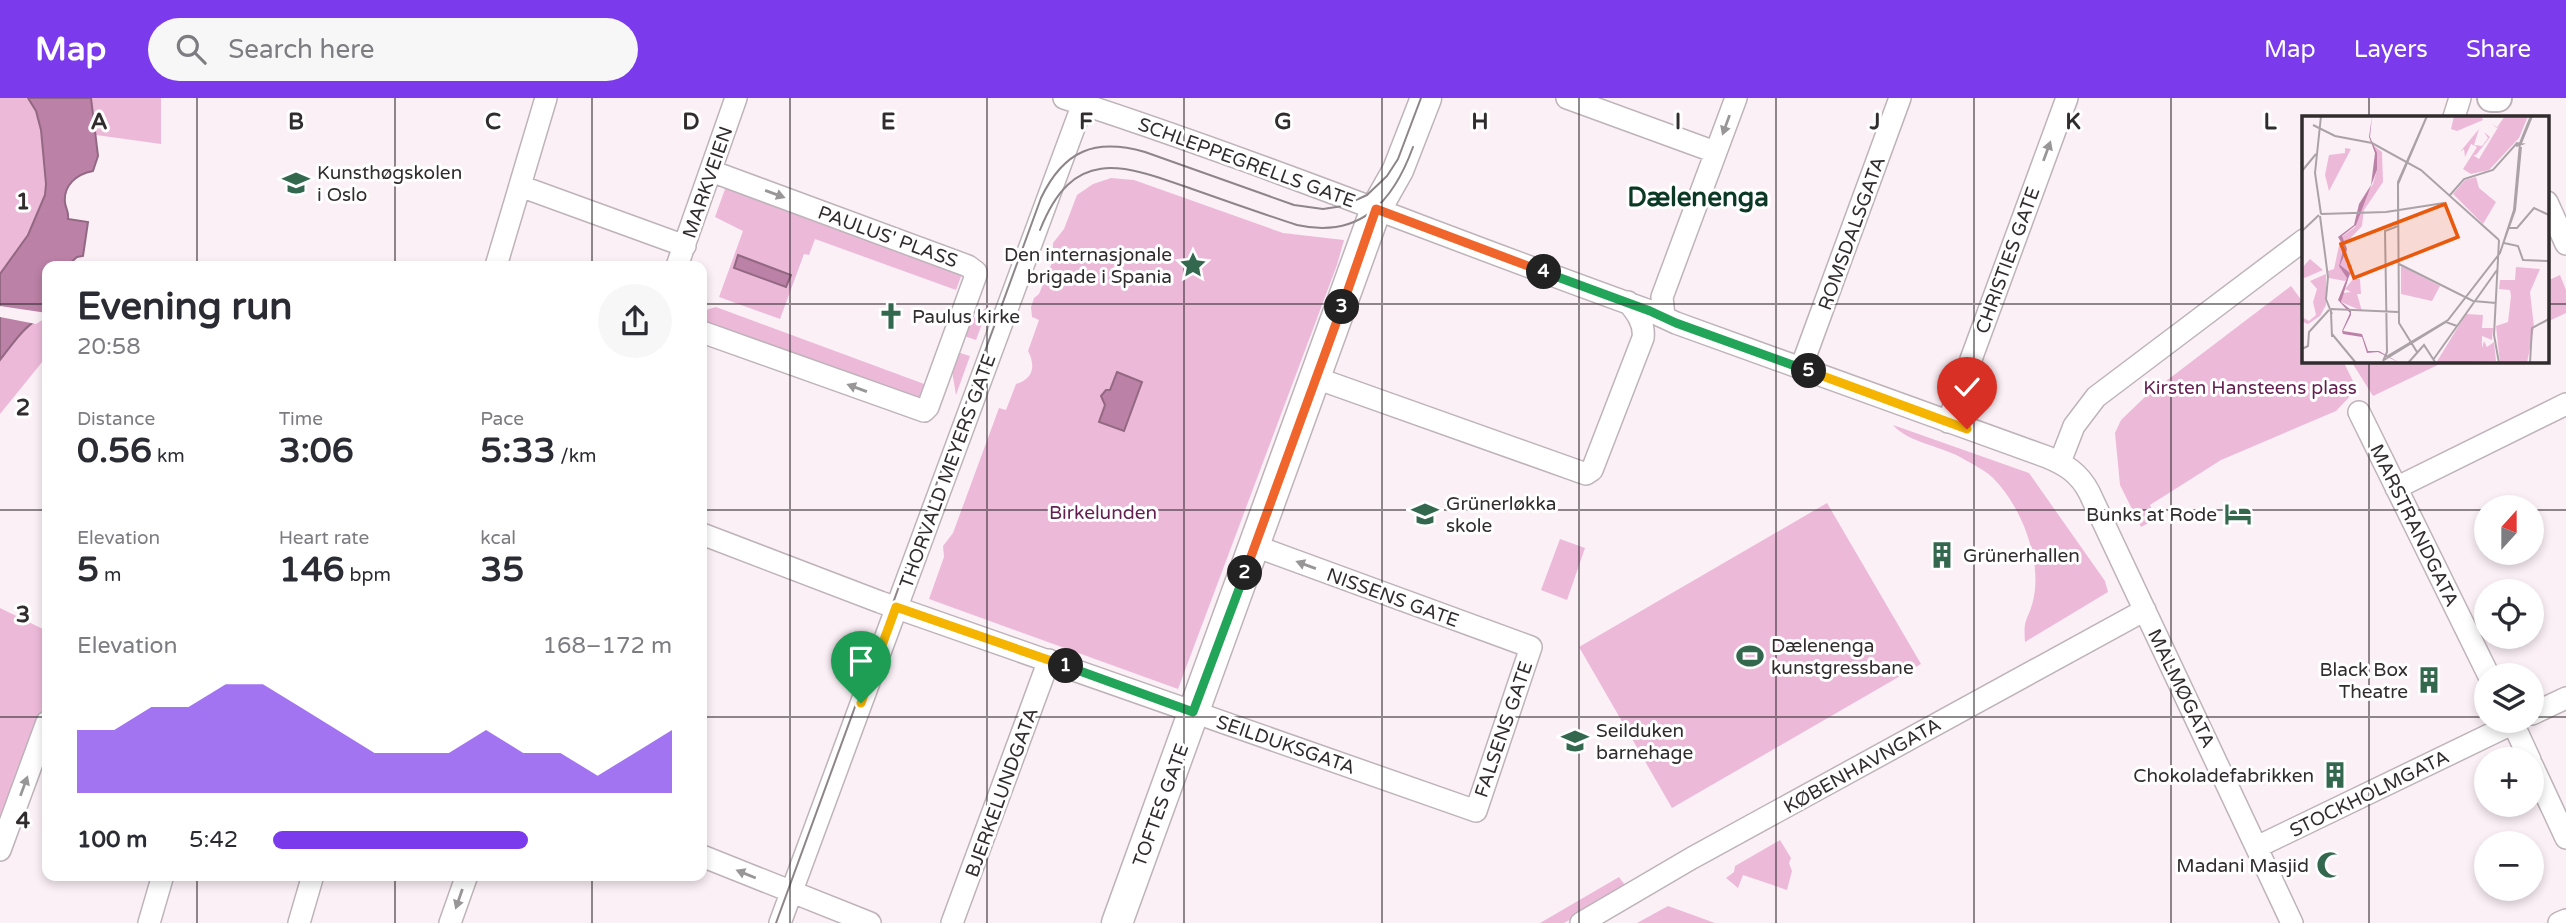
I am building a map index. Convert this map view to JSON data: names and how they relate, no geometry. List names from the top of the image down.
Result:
{
  "streets": {
    "main road": ["TOFTES GATE"],
    "street": [
      "SCHLEPPEGRELLS GATE",
      "MARKVEIEN",
      "ROMSDALSGATA",
      "PAULUS' PLASS",
      "CHRISTIES GATE",
      "THORVALD MEYERS GATE",
      "MARSTRANDGATA",
      "NISSENS GATE",
      "MALMØGATA",
      "FALSENS GATE",
      "SEILDUKSGATA",
      "KØBENHAVNGATA",
      "BJERKELUNDGATA",
      "STOCKHOLMGATA"
    ]
  },
  "crossings": [
    ["SCHLEPPEGRELLS GATE", "ROMSDALSGATA"],
    ["SCHLEPPEGRELLS GATE", "CHRISTIES GATE"],
    ["SCHLEPPEGRELLS GATE", "THORVALD MEYERS GATE"],
    ["SCHLEPPEGRELLS GATE", "MALMØGATA"],
    ["SCHLEPPEGRELLS GATE", "TOFTES GATE"],
    ["MARKVEIEN", "PAULUS' PLASS"],
    ["THORVALD MEYERS GATE", "SEILDUKSGATA"],
    ["NISSENS GATE", "FALSENS GATE"],
    ["NISSENS GATE", "TOFTES GATE"],
    ["MALMØGATA", "KØBENHAVNGATA"],
    ["MALMØGATA", "STOCKHOLMGATA"],
    ["FALSENS GATE", "SEILDUKSGATA"],
    ["SEILDUKSGATA", "BJERKELUNDGATA"],
    ["SEILDUKSGATA", "TOFTES GATE"]
  ],
  "one_way": ["CHRISTIES GATE", "NISSENS GATE"],
  "districts": ["Dælenenga"],
  "parks": ["Kirsten Hansteens plass", "Birkelunden"],
  "places": {
    "school or university": ["Kunsthøgskolen i Oslo", "Grünerløkka skole", "Seilduken barnehage"],
    "place": ["Den internasjonale brigade i Spania"],
    "church": ["Paulus kirke"],
    "hotel": ["Bunks at Rode"],
    "building": ["Grünerhallen", "Black Box Theatre", "Chokoladefabrikken"],
    "sports": ["Dælenenga kunstgressbane"],
    "mosque": ["Madani Masjid"]
  },
  "north": "top",
  "page": {
    "header": "Map",
    "search": "Search here",
    "nav": ["Map", "Layers", "Share"],
    "pins": [
      "4",
      "3",
      "5",
      "2",
      "1"
    ],
    "heading": ["Evening run", "20:58"],
    "stats": [
      ["Distance", "0.56 km"],
      ["Time", "3:06"],
      ["Pace", "5:33 /km"],
      ["Elevation", "5 m"],
      ["Heart rate", "146 bpm"],
      ["kcal", "35"]
    ],
    "map_buttons": ["+", "−"],
    "chart": ["Elevation", "168–172 m"],
    "list": [
      {
        "name": "100 m",
        "note": "5:42"
      }
    ]
  },
  "grid": {
    "columns": [
      "A",
      "B",
      "C",
      "D",
      "E",
      "F",
      "G",
      "H",
      "I",
      "J",
      "K",
      "L"
    ],
    "rows": [
      "1",
      "2",
      "3",
      "4"
    ]
  }
}
